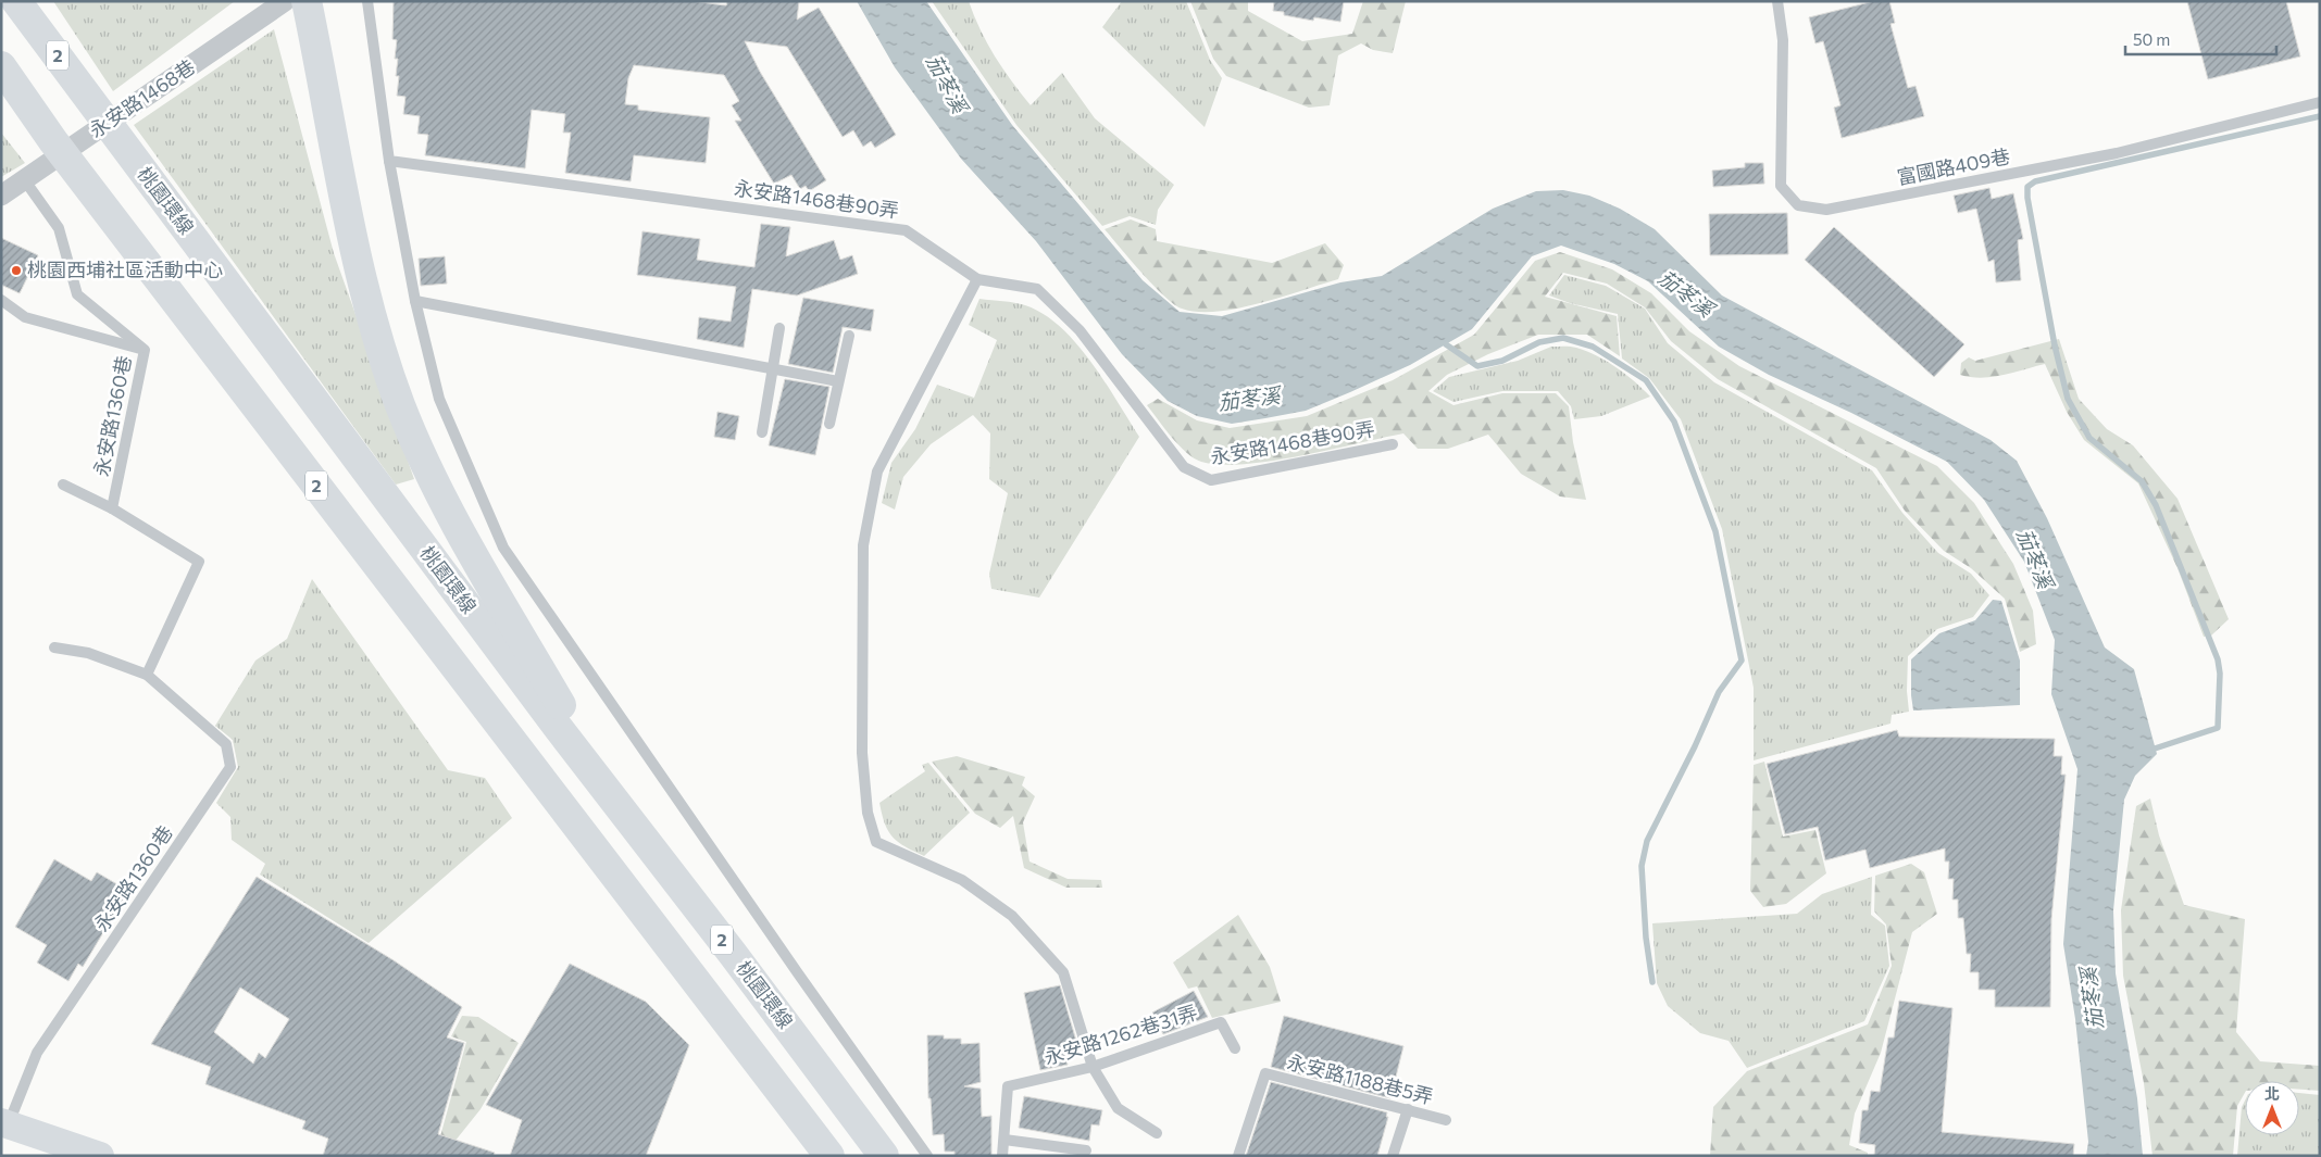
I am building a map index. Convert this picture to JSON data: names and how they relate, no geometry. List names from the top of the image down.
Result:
{
  "streets": {
    "highway": ["2", "桃園環線"],
    "street": ["永安路1468巷"],
    "lane": [
      "富國路409巷",
      "永安路1468巷90弄",
      "永安路1360巷",
      "永安路1262巷31弄",
      "永安路1188巷5弄"
    ]
  },
  "crossings": [
    ["永安路1468巷", "永安路1360巷"]
  ],
  "water": ["茄苳溪"],
  "places": ["桃園西埔社區活動中心"],
  "scale_bar": "50 m",
  "north": "top"
}
